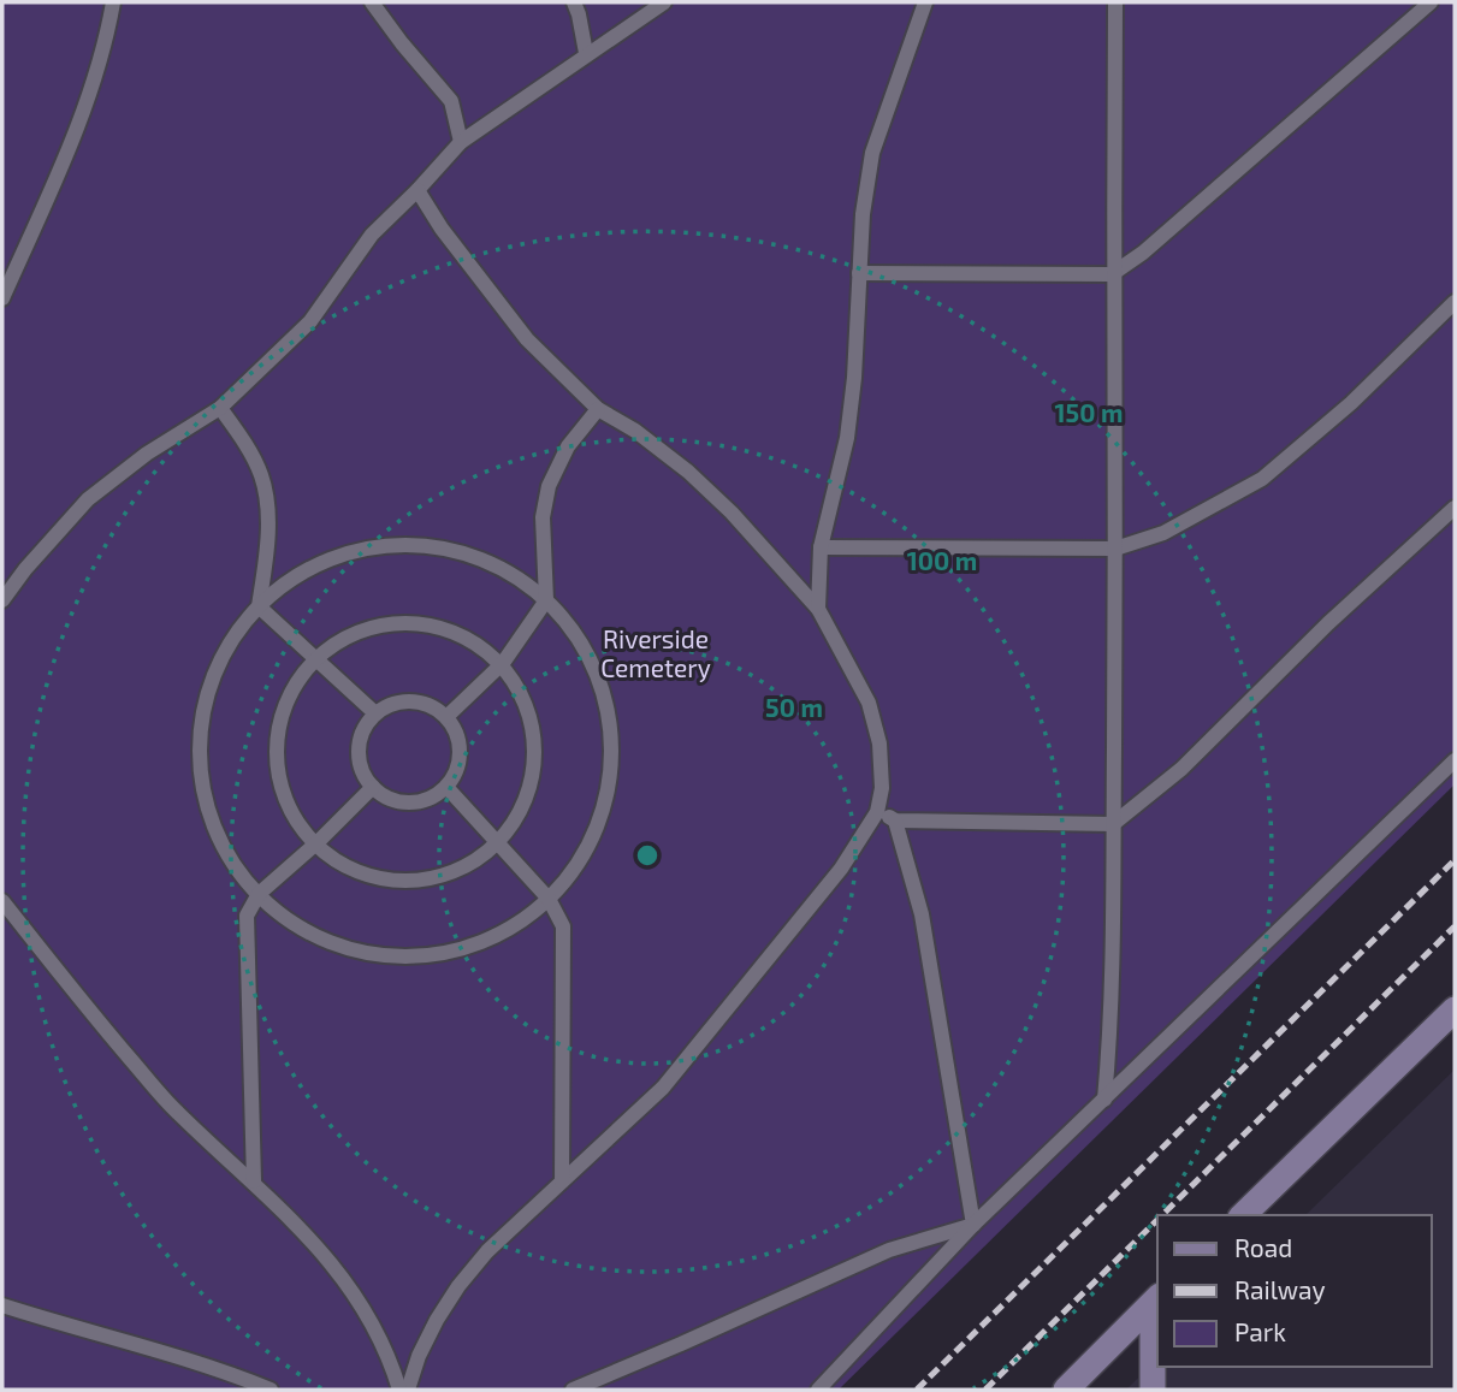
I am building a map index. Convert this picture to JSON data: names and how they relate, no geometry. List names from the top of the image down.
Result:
{
  "parks": ["Riverside Cemetery"],
  "legend": ["Road", "Railway", "Park"],
  "rings": ["150 m", "100 m", "50 m"]
}
